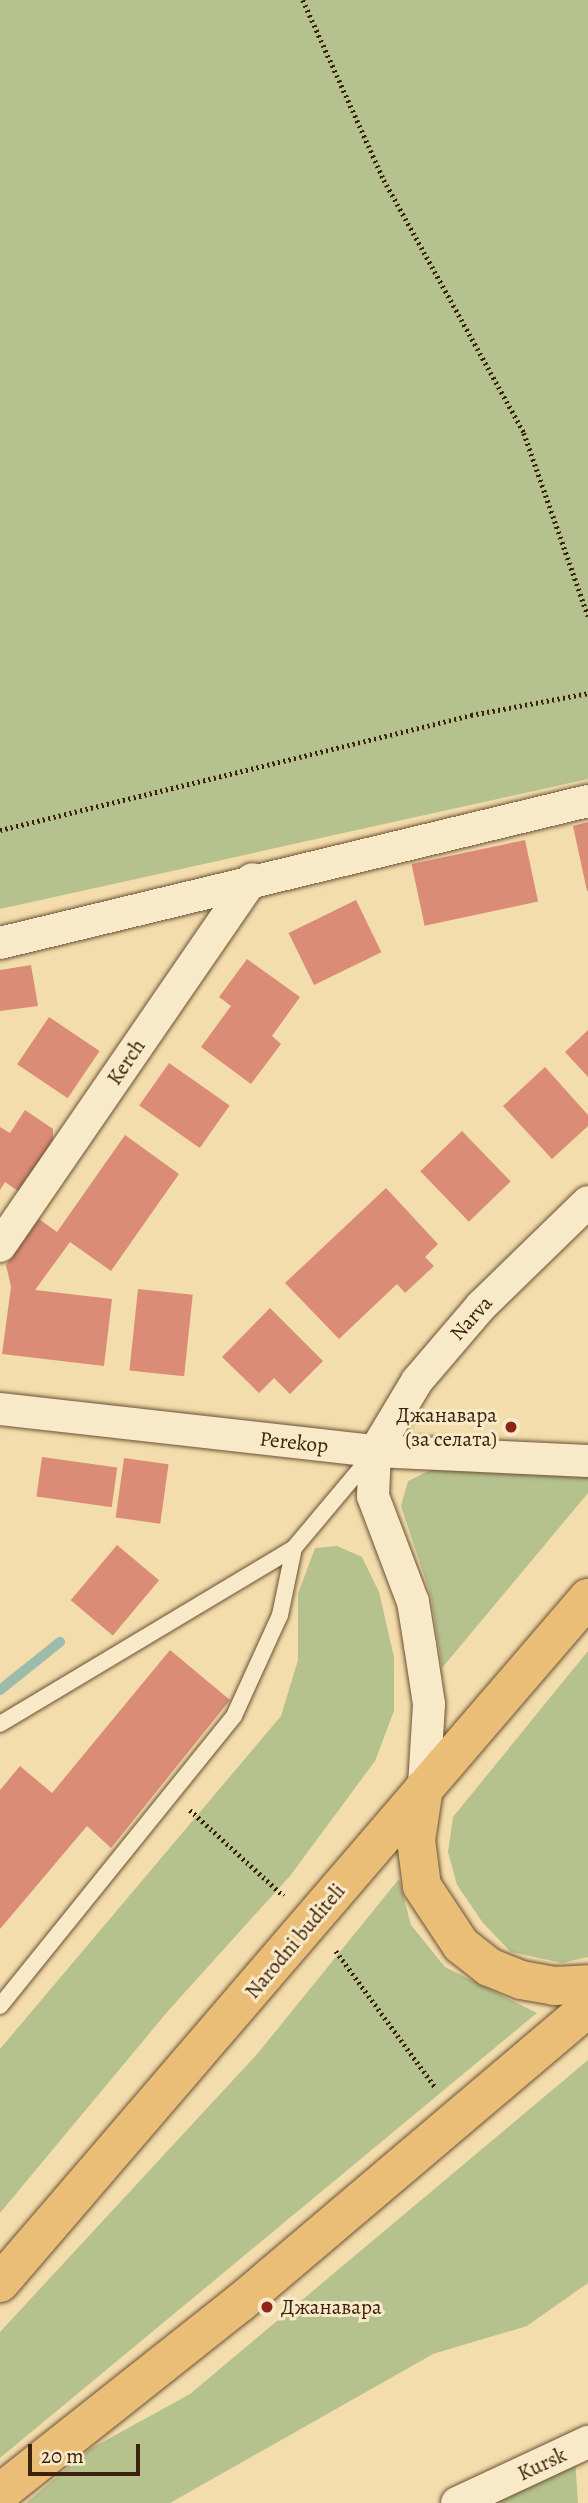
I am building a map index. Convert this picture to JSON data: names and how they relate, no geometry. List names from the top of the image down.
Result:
{
  "streets": {
    "main road": ["Narodni buditeli"],
    "street": [
      "Kerch",
      "Narva",
      "Perekop",
      "Kursk"
    ]
  },
  "crossings": [
    ["Narva", "Perekop"]
  ],
  "places": ["Джанавара (за селата)", "Джанавара"],
  "scale_bar": "20 m"
}
